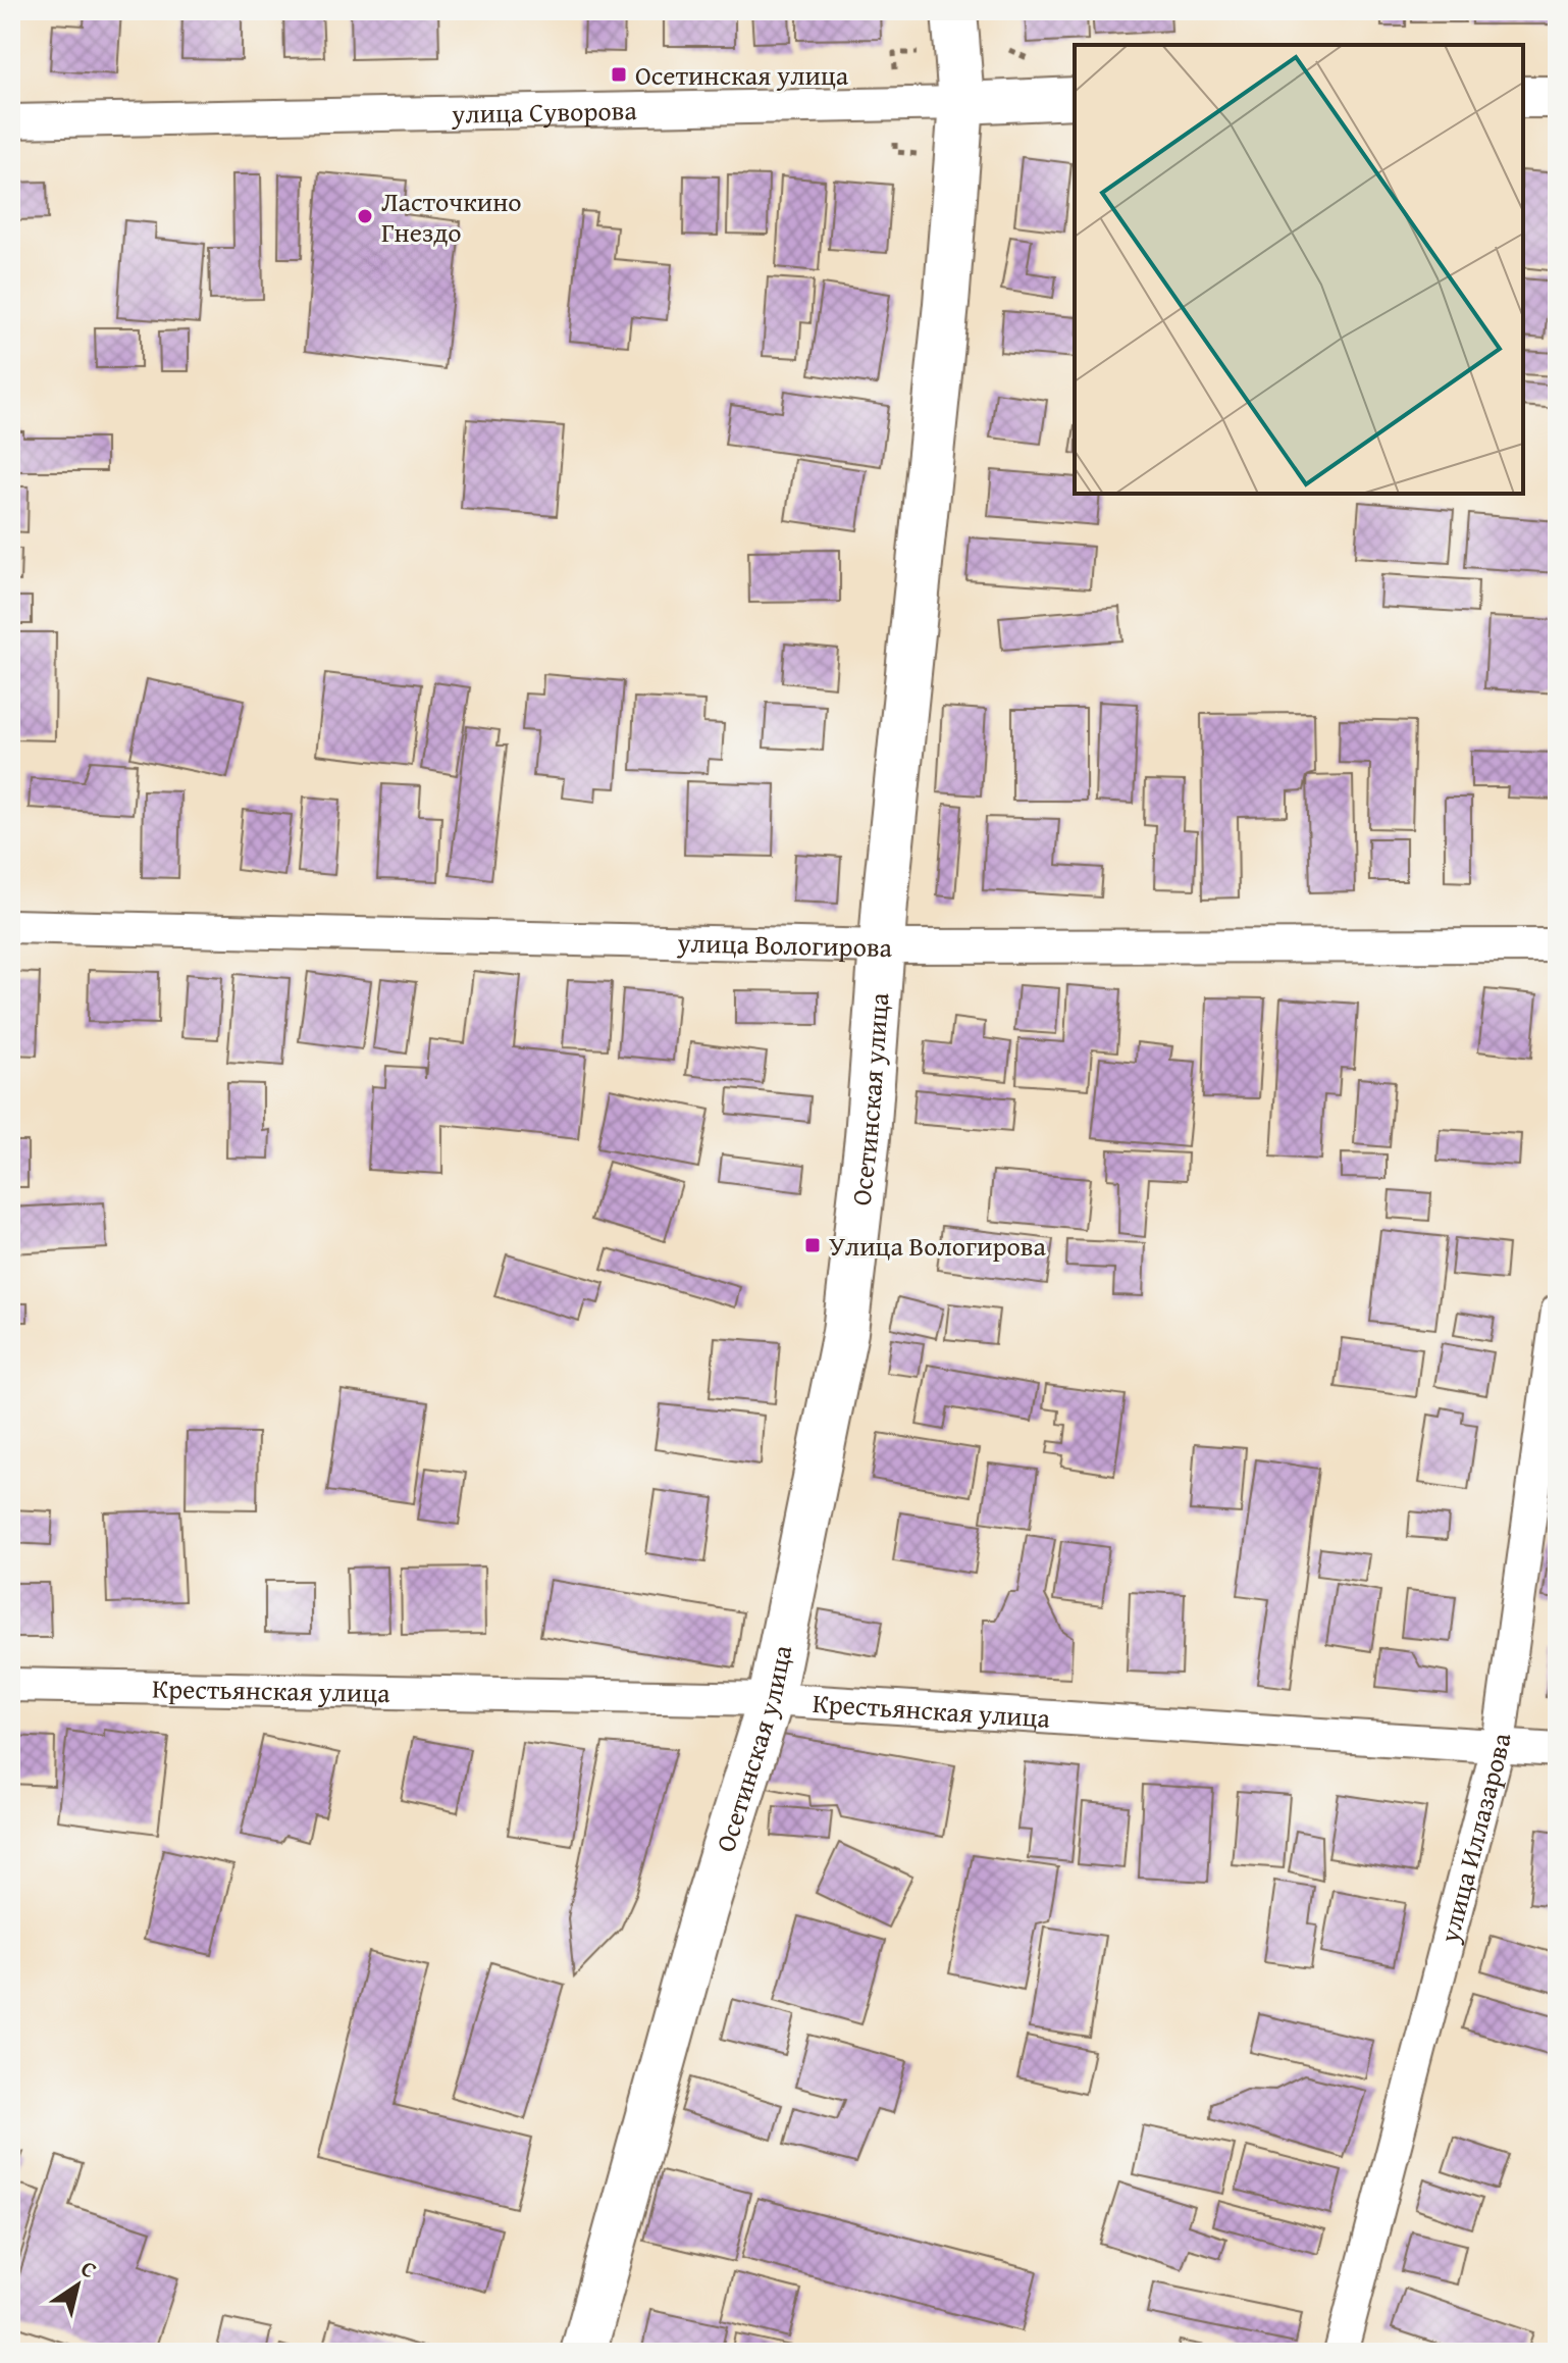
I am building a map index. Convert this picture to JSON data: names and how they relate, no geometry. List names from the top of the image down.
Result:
{
  "streets": {
    "main road": ["Осетинская улица"],
    "street": [
      "улица Суворова",
      "улица Вологирова",
      "Крестьянская улица",
      "улица Иллазарова"
    ]
  },
  "crossings": [
    ["улица Суворова", "Осетинская улица"],
    ["улица Вологирова", "Осетинская улица"],
    ["Осетинская улица", "Крестьянская улица"],
    ["Крестьянская улица", "улица Иллазарова"]
  ],
  "places": {
    "transit": ["Осетинская улица", "Улица Вологирова"],
    "other": ["Ласточкино Гнездо"]
  },
  "north": "top right"
}
